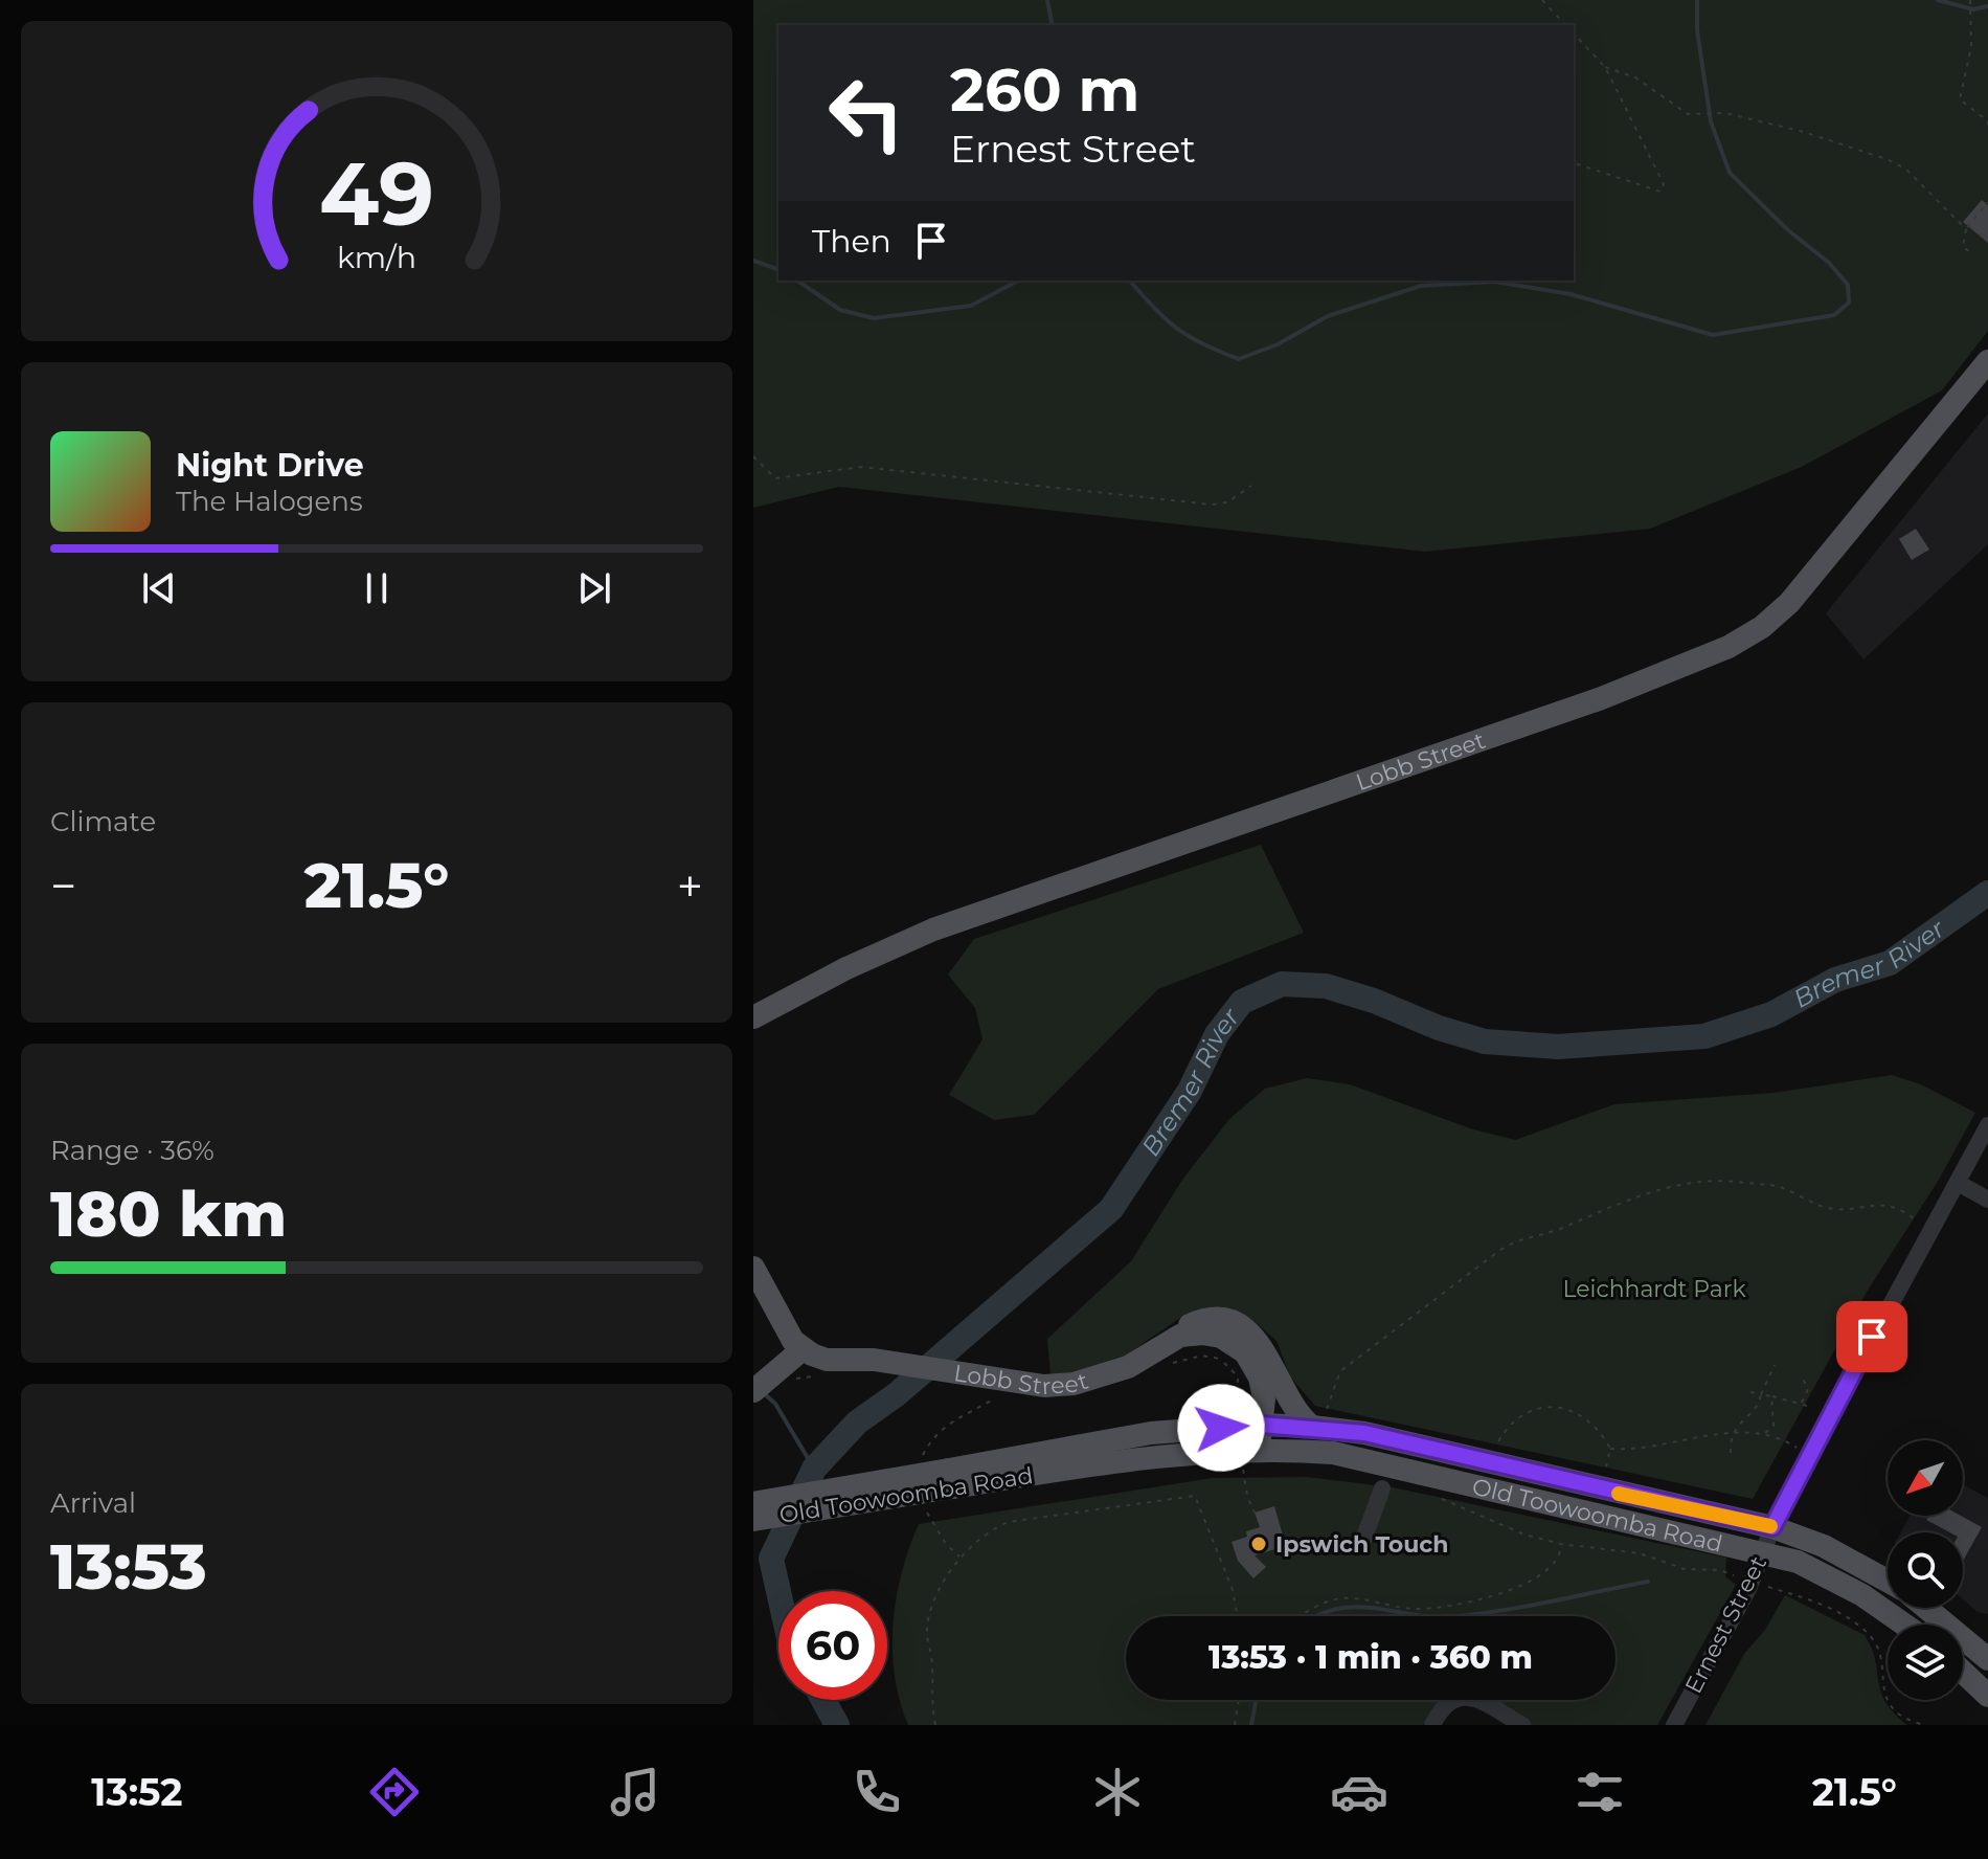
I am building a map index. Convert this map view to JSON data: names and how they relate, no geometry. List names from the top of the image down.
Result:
{
  "streets": {
    "main road": ["Lobb Street", "Old Toowoomba Road"],
    "street": ["Ernest Street"]
  },
  "crossings": [
    ["Lobb Street", "Old Toowoomba Road"],
    ["Old Toowoomba Road", "Ernest Street"]
  ],
  "water": ["Bremer River"],
  "parks": ["Leichhardt Park"],
  "places": ["Ipswich Touch"],
  "north": "bottom left",
  "page": {
    "turn": ["260 m", "Ernest Street"],
    "then": "Then",
    "song": ["Night Drive", "The Halogens"],
    "tile": [
      "Climate",
      ["Range · 36%", "180 km"],
      ["Arrival", "13:53"]
    ],
    "heat": ["−", "21.5°", "+"],
    "limit": "60",
    "trip": "13:53 · 1 min · 360 m",
    "tabs": ["13:52", "21.5°"],
    "gauge": ["49", "km/h"]
  }
}
